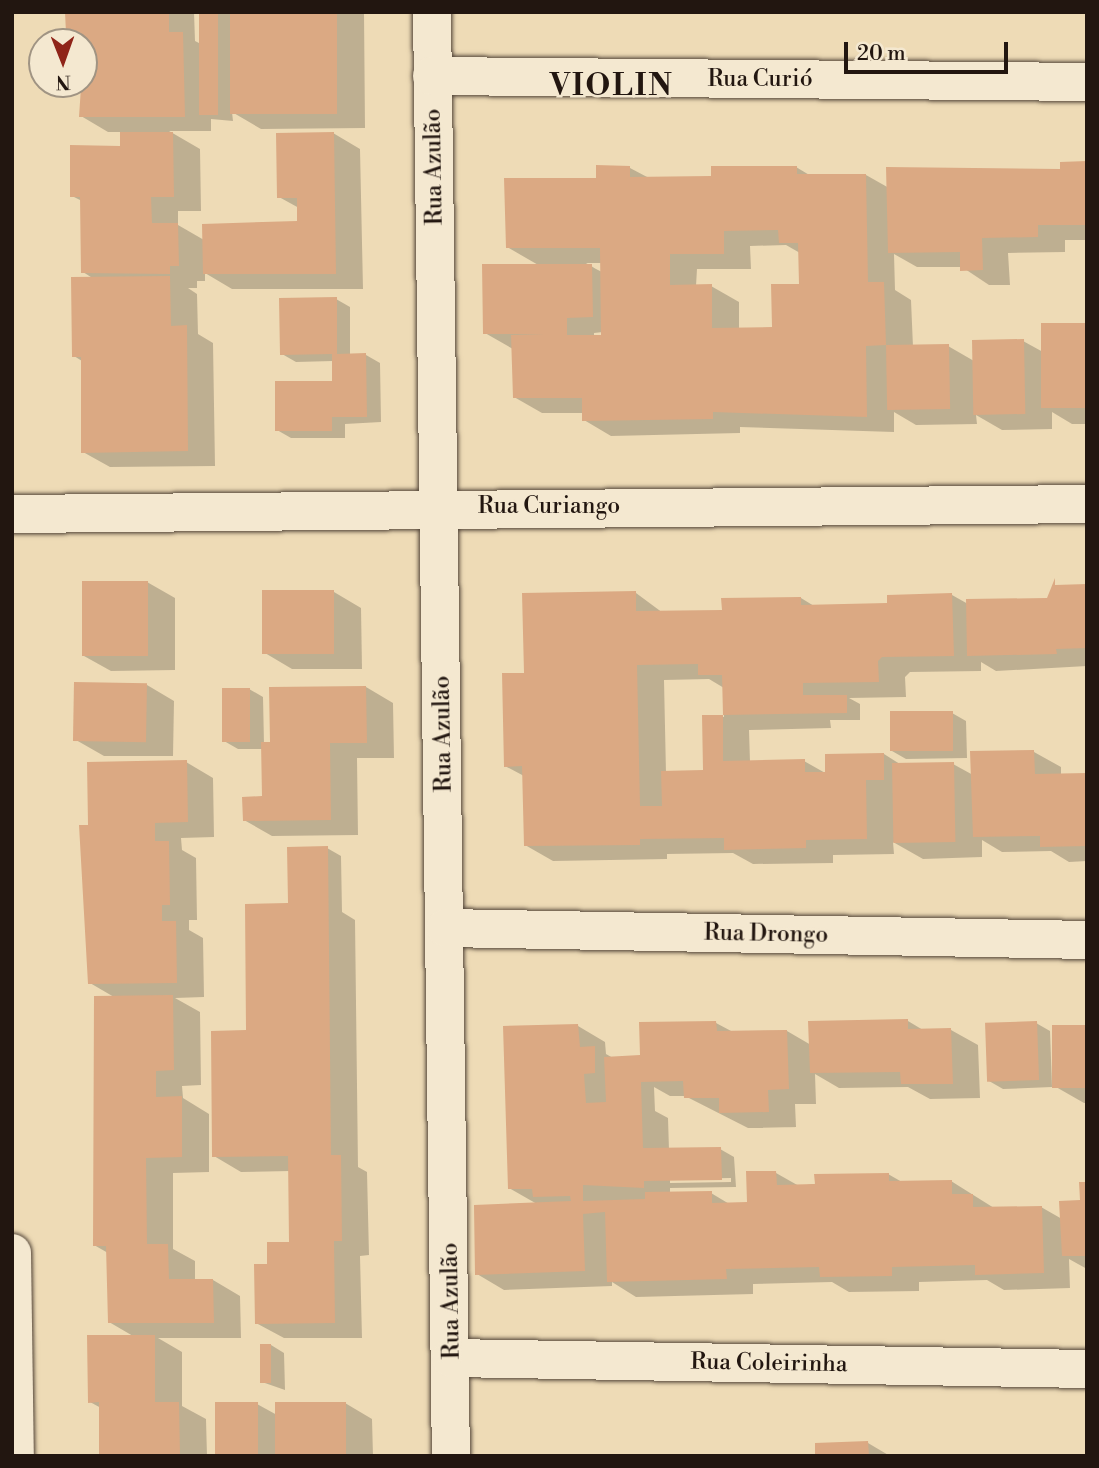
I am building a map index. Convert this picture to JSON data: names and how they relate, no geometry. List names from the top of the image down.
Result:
{
  "streets": {
    "street": [
      "Rua Curió",
      "Rua Azulão",
      "Rua Curiango",
      "Rua Drongo",
      "Rua Coleirinha"
    ]
  },
  "crossings": [
    ["Rua Curió", "Rua Azulão"],
    ["Rua Azulão", "Rua Curiango"],
    ["Rua Azulão", "Rua Drongo"],
    ["Rua Azulão", "Rua Coleirinha"]
  ],
  "districts": ["VIOLIN"],
  "scale_bar": "20 m",
  "north": "bottom"
}
